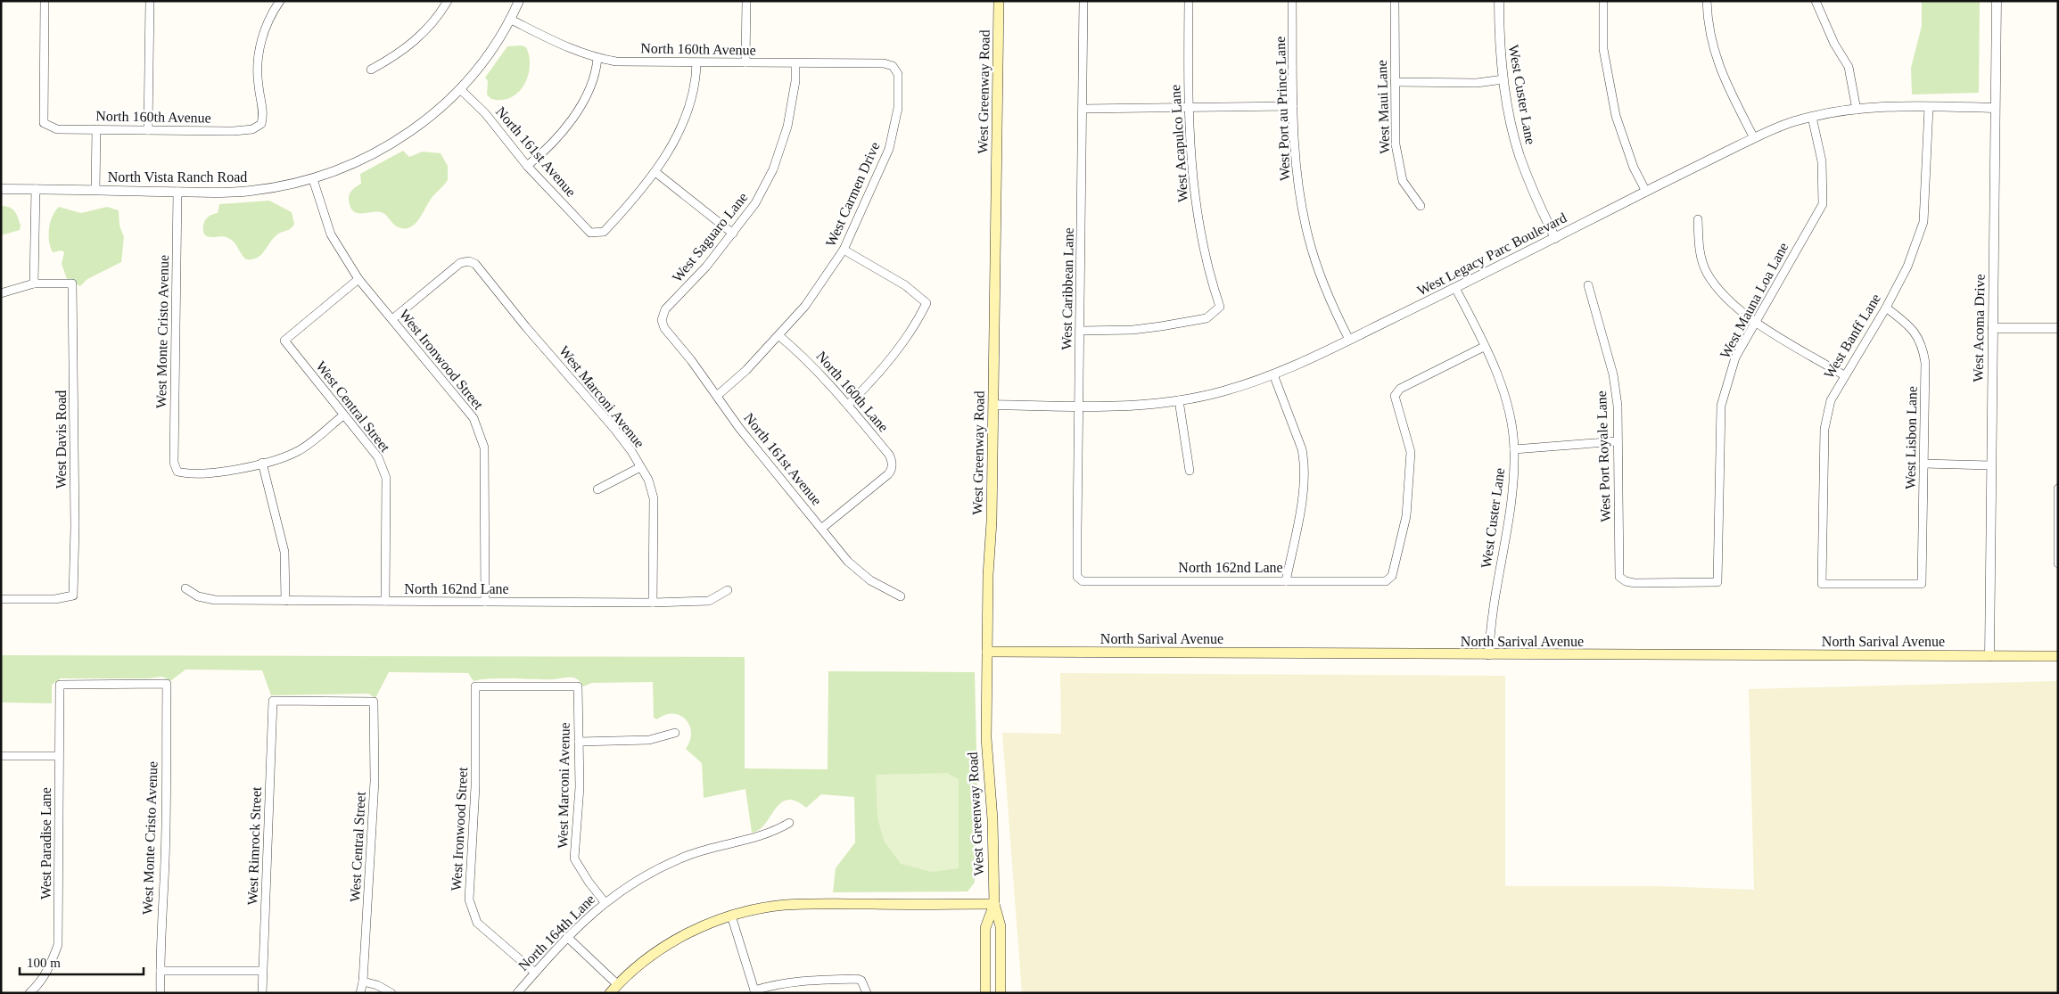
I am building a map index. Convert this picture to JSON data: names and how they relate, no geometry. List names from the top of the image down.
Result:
{
  "streets": {
    "main road": ["West Greenway Road", "North Sarival Avenue"],
    "street": [
      "North 160th Avenue",
      "West Custer Lane",
      "West Maui Lane",
      "West Port au Prince Lane",
      "West Acapulco Lane",
      "North 161st Avenue",
      "North Vista Ranch Road",
      "West Carmen Drive",
      "West Saguaro Lane",
      "West Legacy Parc Boulevard",
      "West Caribbean Lane",
      "West Mauna Loa Lane",
      "West Acoma Drive",
      "West Monte Cristo Avenue",
      "West Banff Lane",
      "West Ironwood Street",
      "North 160th Lane",
      "West Marconi Avenue",
      "West Central Street",
      "West Lisbon Lane",
      "West Davis Road",
      "West Port Royale Lane",
      "North 162nd Lane",
      "West Paradise Lane",
      "West Rimrock Street",
      "North 164th Lane"
    ]
  },
  "crossings": [
    ["North 160th Avenue", "North Vista Ranch Road"],
    ["North 160th Avenue", "West Carmen Drive"],
    ["North 160th Avenue", "West Saguaro Lane"],
    ["West Greenway Road", "West Legacy Parc Boulevard"],
    ["West Greenway Road", "North Sarival Avenue"],
    ["West Custer Lane", "West Legacy Parc Boulevard"],
    ["West Custer Lane", "North 162nd Lane"],
    ["West Custer Lane", "North Sarival Avenue"],
    ["West Port au Prince Lane", "West Legacy Parc Boulevard"],
    ["West Acapulco Lane", "West Caribbean Lane"],
    ["North 161st Avenue", "North Vista Ranch Road"],
    ["North 161st Avenue", "West Carmen Drive"],
    ["North 161st Avenue", "West Saguaro Lane"],
    ["North 161st Avenue", "North 160th Lane"],
    ["North Vista Ranch Road", "West Monte Cristo Avenue"],
    ["North Vista Ranch Road", "West Ironwood Street"],
    ["West Carmen Drive", "North 160th Lane"],
    ["West Legacy Parc Boulevard", "West Caribbean Lane"],
    ["West Legacy Parc Boulevard", "West Mauna Loa Lane"],
    ["West Legacy Parc Boulevard", "West Acoma Drive"],
    ["West Legacy Parc Boulevard", "West Banff Lane"],
    ["West Caribbean Lane", "North 162nd Lane"],
    ["West Mauna Loa Lane", "West Port Royale Lane"],
    ["West Acoma Drive", "North Sarival Avenue"],
    ["West Monte Cristo Avenue", "West Paradise Lane"],
    ["West Banff Lane", "West Lisbon Lane"],
    ["West Ironwood Street", "West Marconi Avenue"],
    ["West Ironwood Street", "West Central Street"],
    ["West Ironwood Street", "North 162nd Lane"],
    ["West Ironwood Street", "North 164th Lane"],
    ["West Marconi Avenue", "North 162nd Lane"],
    ["West Marconi Avenue", "North 164th Lane"],
    ["West Central Street", "North 162nd Lane"],
    ["West Central Street", "West Rimrock Street"]
  ],
  "scale_bar": "100 m"
}
